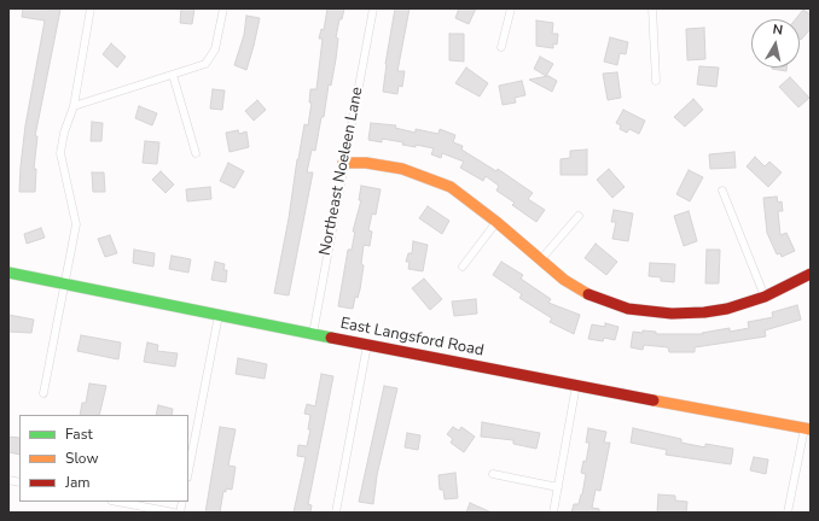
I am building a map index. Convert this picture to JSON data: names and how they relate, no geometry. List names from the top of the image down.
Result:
{
  "streets": {
    "street": ["Northeast Noeleen Lane", "East Langsford Road"]
  },
  "crossings": [
    ["Northeast Noeleen Lane", "East Langsford Road"]
  ],
  "legend": ["Fast", "Slow", "Jam"],
  "north": "top"
}
